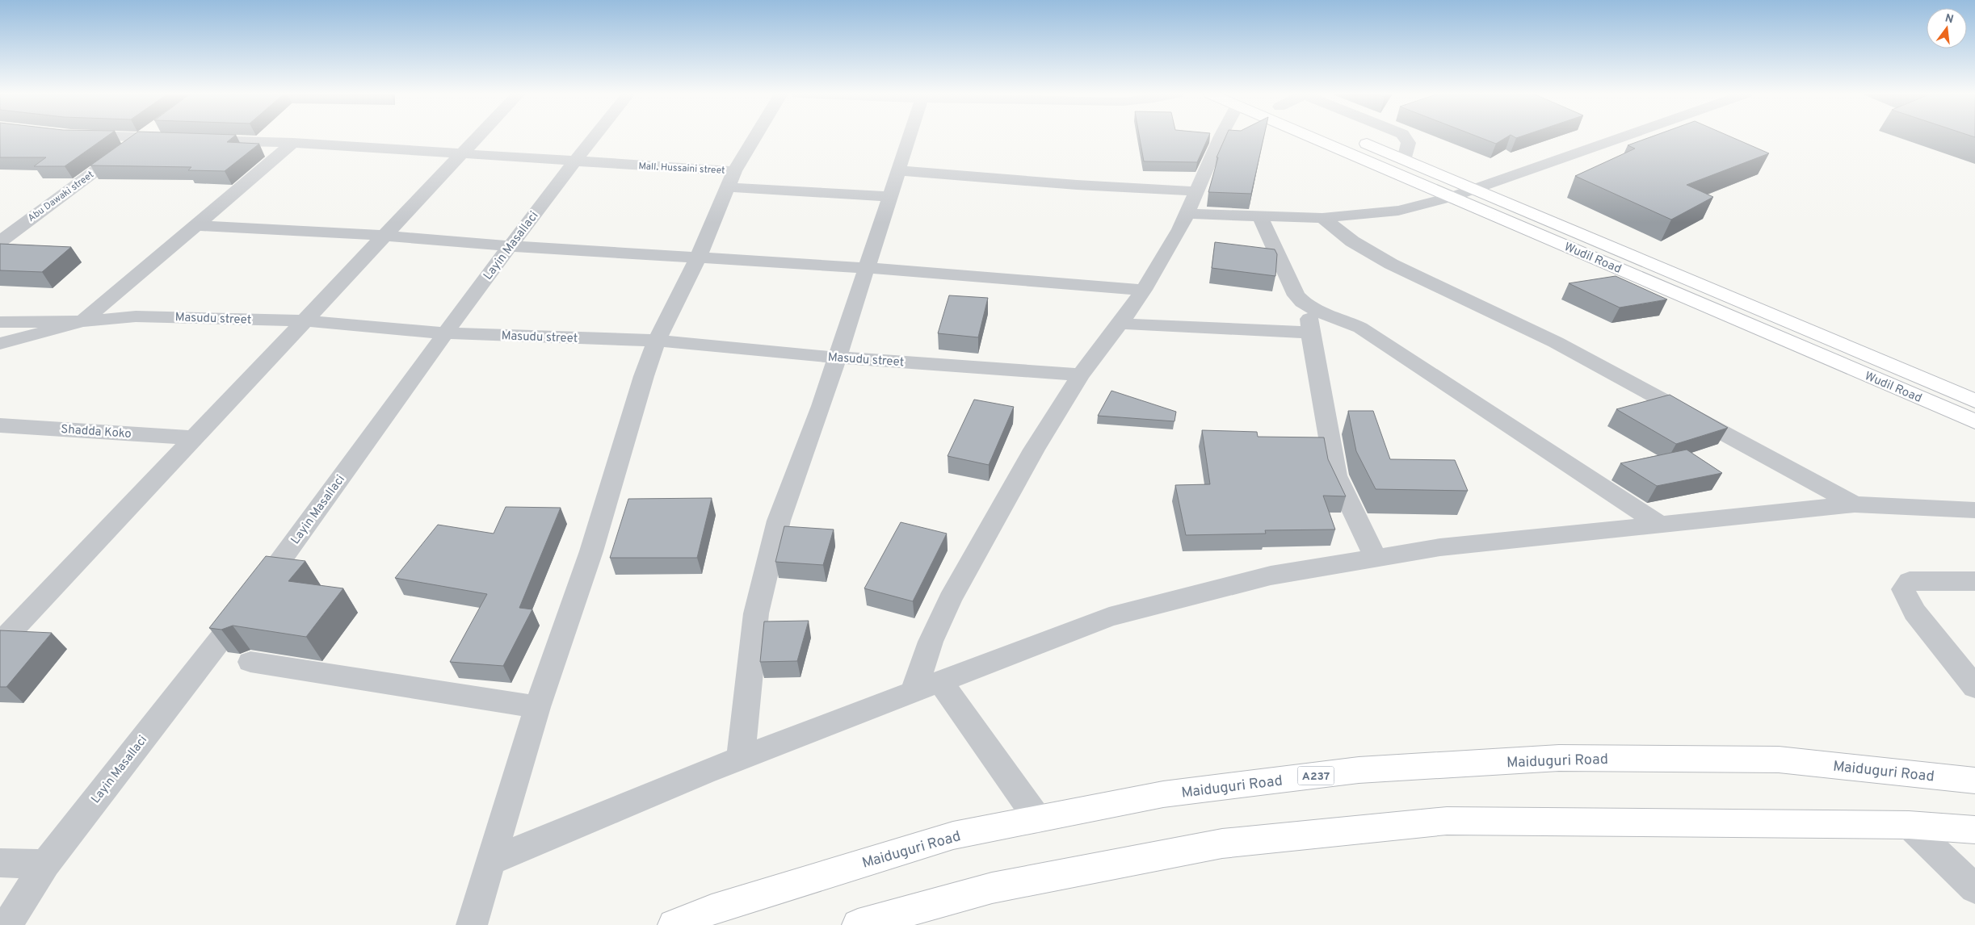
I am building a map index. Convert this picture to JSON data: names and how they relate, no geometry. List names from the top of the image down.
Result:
{
  "streets": {
    "main road": ["Wudil Road", "Maiduguri Road", "A237"],
    "street": [
      "Mall. Hussaini street",
      "Abu Dawaki street",
      "Layin Masallaci",
      "Masudu street",
      "Shadda Koko"
    ]
  },
  "crossings": [
    ["Mall. Hussaini street", "Layin Masallaci"],
    ["Layin Masallaci", "Masudu street"]
  ],
  "north": "top"
}
